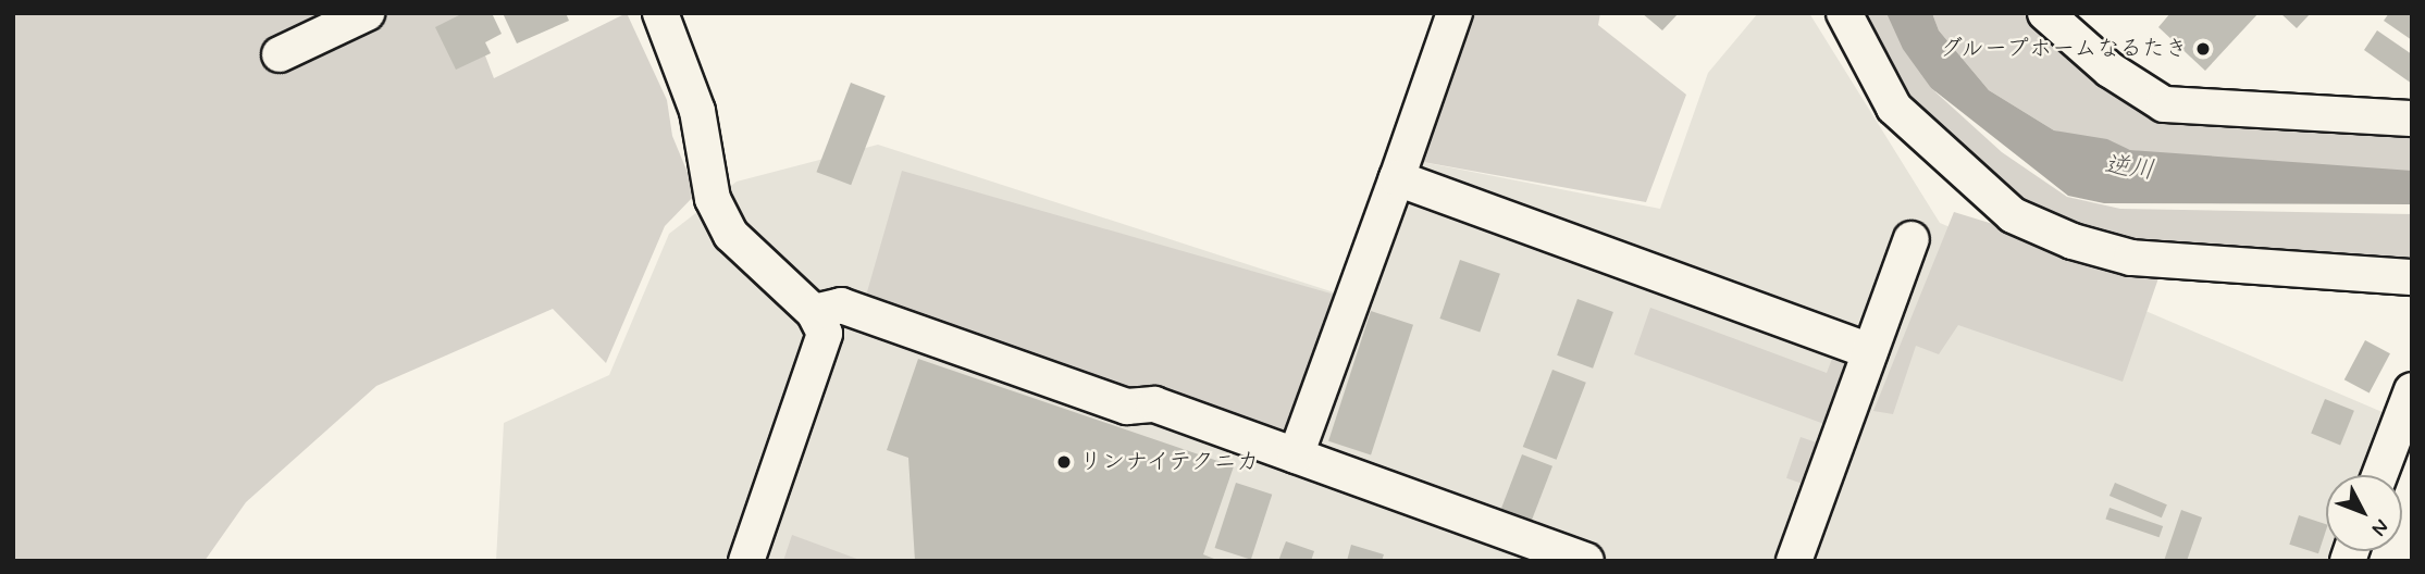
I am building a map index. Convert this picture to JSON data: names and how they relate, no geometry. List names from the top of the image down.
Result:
{
  "water": ["逆川"],
  "places": ["グループホームなるたき", "リンナイテクニカ"],
  "north": "bottom right"
}
